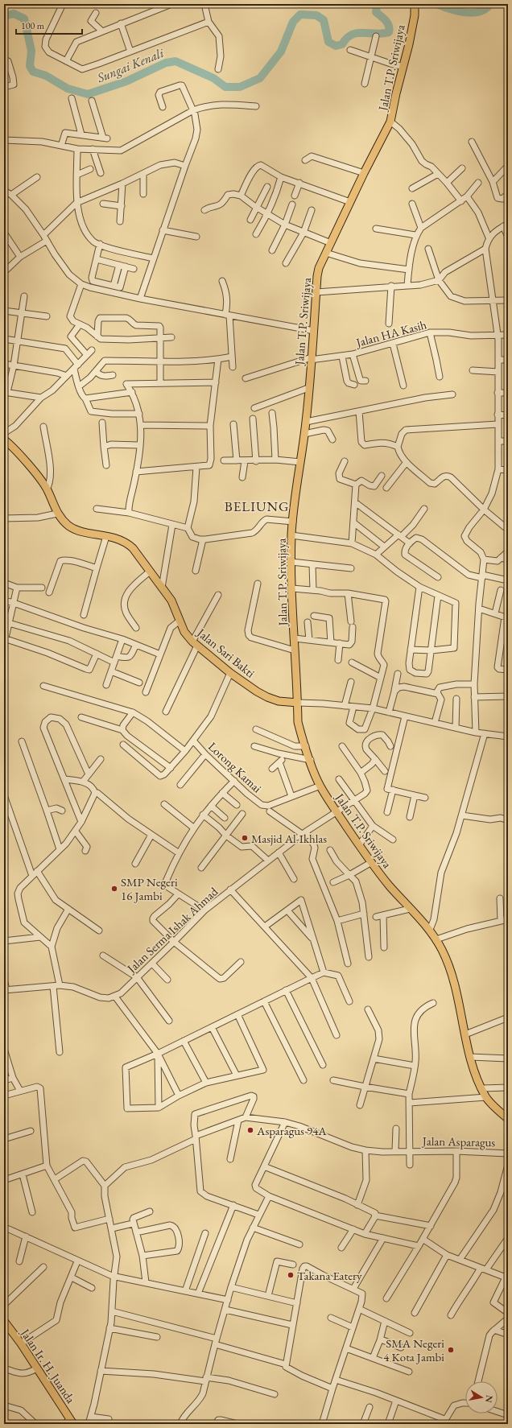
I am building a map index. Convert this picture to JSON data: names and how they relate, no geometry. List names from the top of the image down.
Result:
{
  "streets": {
    "main road": ["Jalan T.P. Sriwijaya", "Jalan Sari Bakti", "Jalan Ir. H. Juanda"],
    "street": [
      "Jalan HA Kasih",
      "Lorong Kamai",
      "Jalan Serma Ishak Ahmad",
      "Jalan Asparagus"
    ]
  },
  "crossings": [
    ["Jalan T.P. Sriwijaya", "Jalan HA Kasih"],
    ["Jalan T.P. Sriwijaya", "Jalan Sari Bakti"],
    ["Jalan T.P. Sriwijaya", "Lorong Kamai"],
    ["Jalan T.P. Sriwijaya", "Jalan Serma Ishak Ahmad"]
  ],
  "districts": ["BELIUNG"],
  "water": ["Sungai Kenali"],
  "places": [
    "Masjid Al-Ikhlas",
    "SMP Negeri 16 Jambi",
    "Asparagus 94A",
    "Takana Eatery",
    "SMA Negeri 4 Kota Jambi"
  ],
  "scale_bar": "100 m",
  "north": "right"
}
